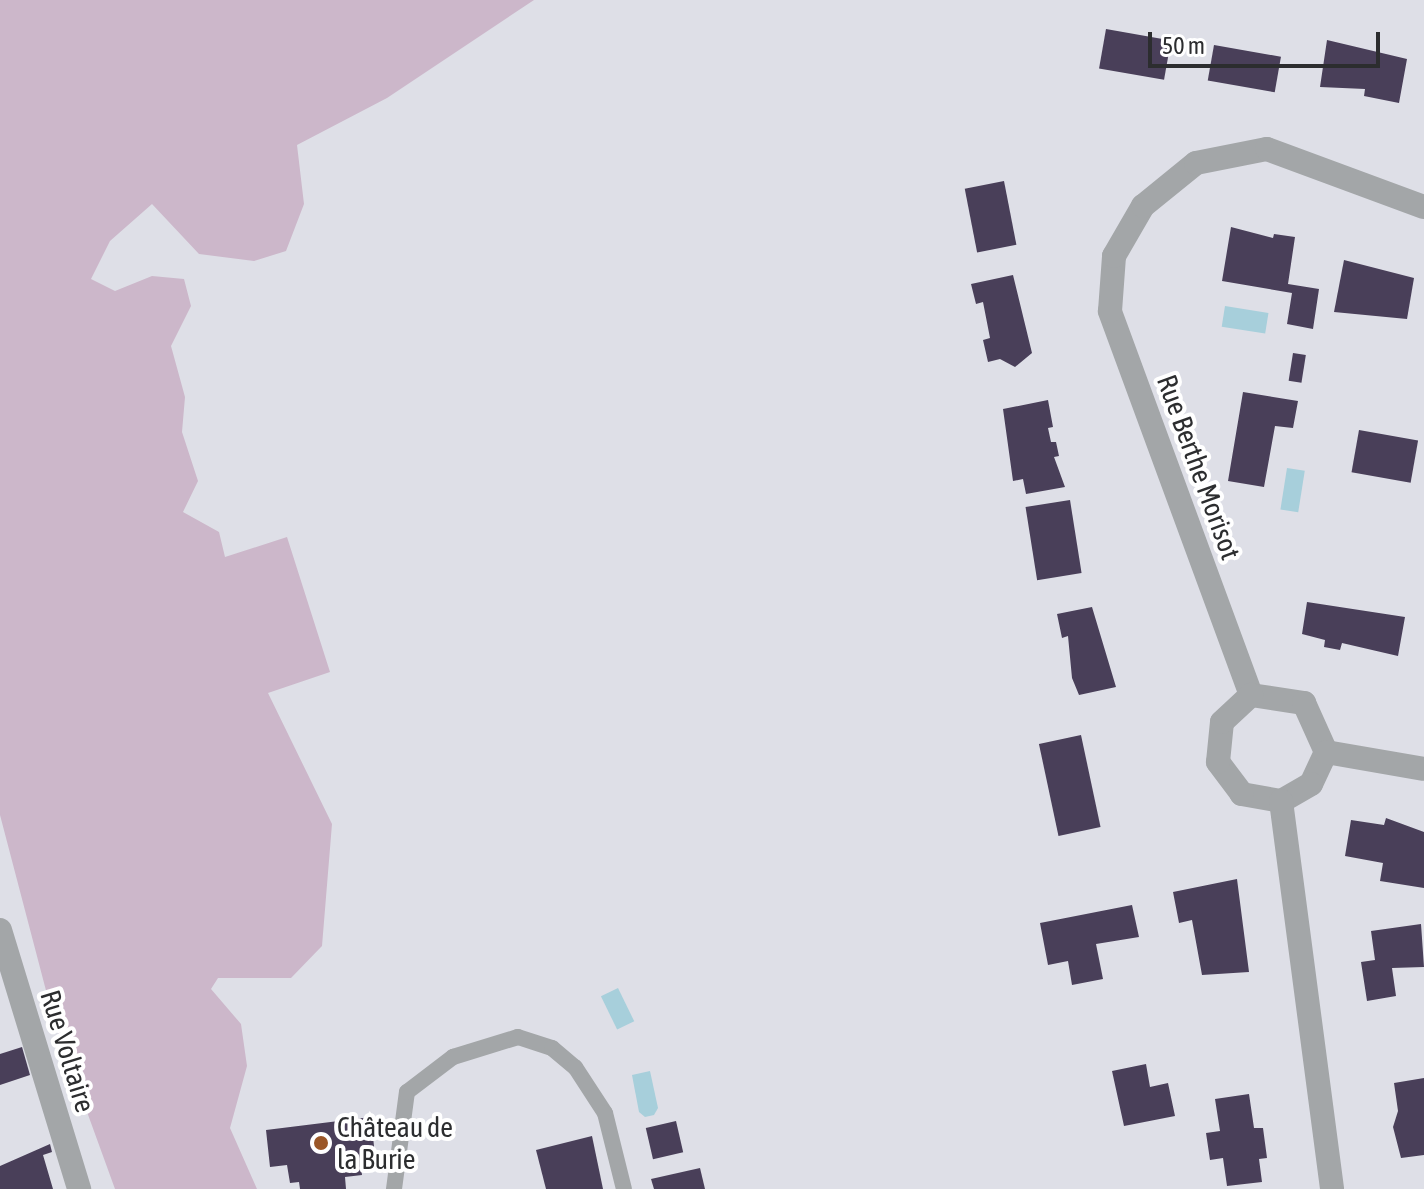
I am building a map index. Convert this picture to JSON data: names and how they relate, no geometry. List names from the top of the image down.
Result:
{
  "streets": {
    "street": ["Rue Berthe Morisot", "Rue Voltaire"]
  },
  "places": ["Château de la Burie"],
  "scale_bar": "50 m"
}
